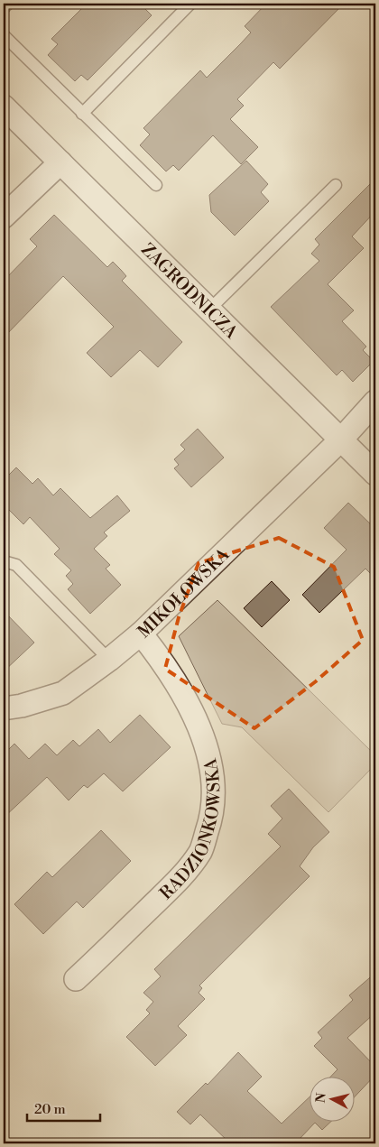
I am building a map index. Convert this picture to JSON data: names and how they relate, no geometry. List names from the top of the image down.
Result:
{
  "streets": {
    "street": ["ZAGRODNICZA", "MIKOŁOWSKA", "RADZIONKOWSKA"]
  },
  "crossings": [
    ["ZAGRODNICZA", "MIKOŁOWSKA"],
    ["MIKOŁOWSKA", "RADZIONKOWSKA"]
  ],
  "scale_bar": "20 m",
  "north": "left"
}
